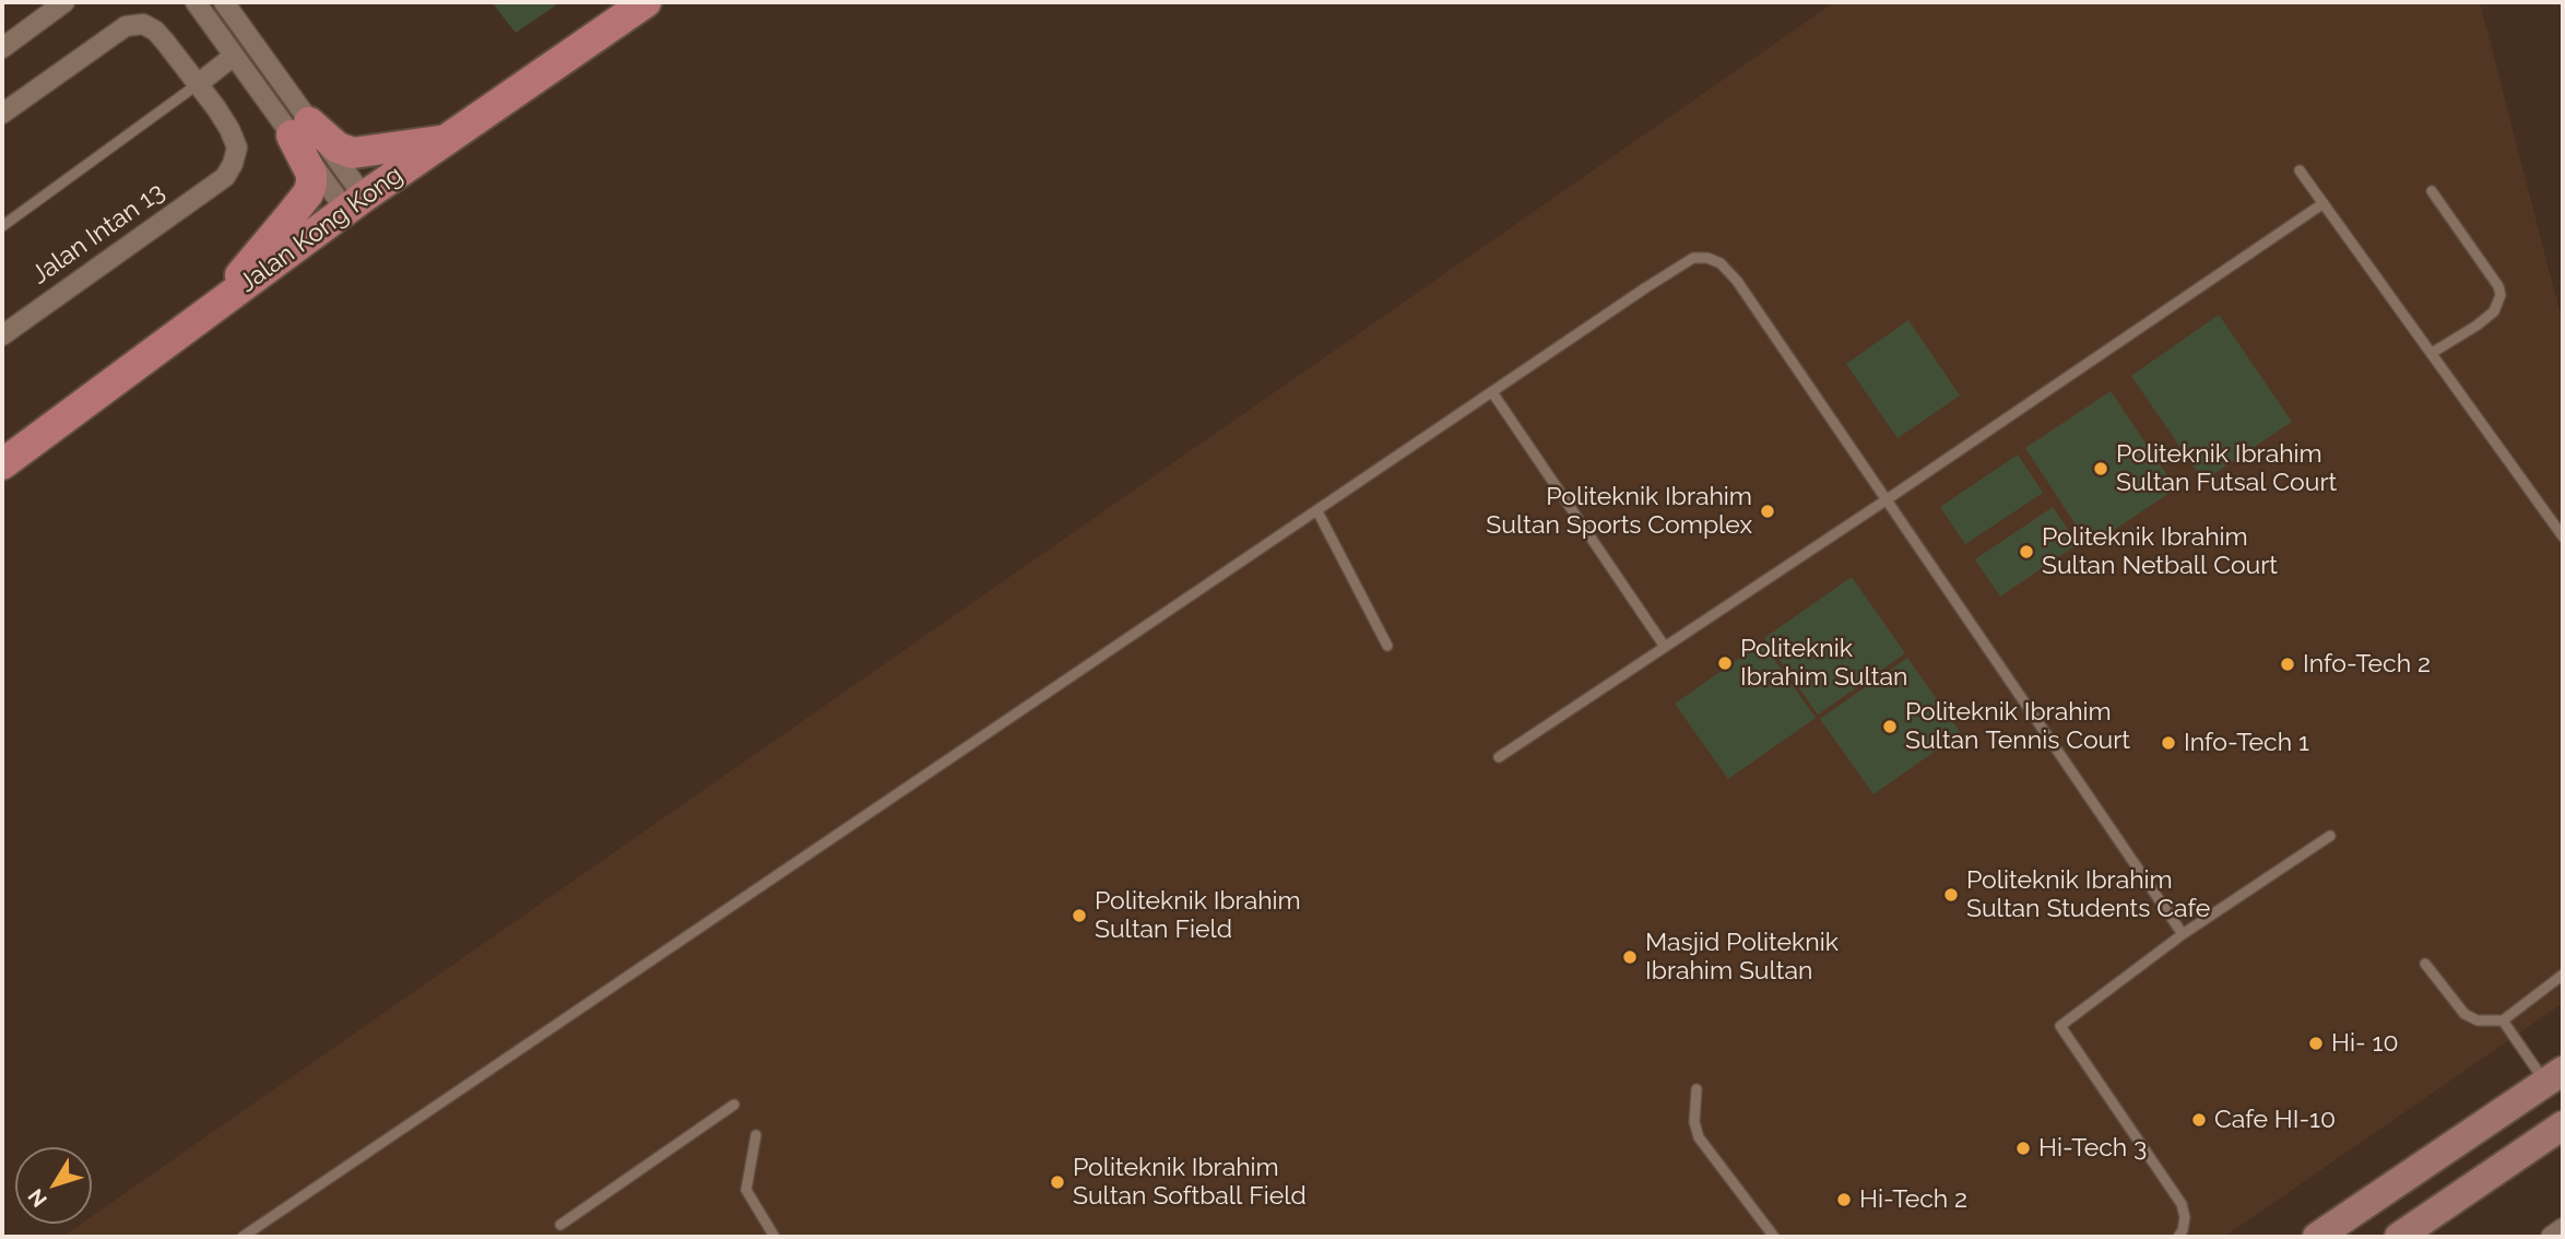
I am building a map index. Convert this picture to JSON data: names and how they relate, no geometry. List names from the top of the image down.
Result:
{
  "streets": {
    "main road": ["Jalan Kong Kong"],
    "street": ["Jalan Intan 13"]
  },
  "places": [
    "Politeknik Ibrahim Sultan Futsal Court",
    "Politeknik Ibrahim Sultan Sports Complex",
    "Politeknik Ibrahim Sultan Netball Court",
    "Politeknik Ibrahim Sultan",
    "Info-Tech 2",
    "Politeknik Ibrahim Sultan Tennis Court",
    "Info-Tech 1",
    "Politeknik Ibrahim Sultan Students Cafe",
    "Politeknik Ibrahim Sultan Field",
    "Masjid Politeknik Ibrahim Sultan",
    "Hi- 10",
    "Cafe HI-10",
    "Hi-Tech 3",
    "Politeknik Ibrahim Sultan Softball Field",
    "Hi-Tech 2"
  ],
  "north": "bottom left"
}
